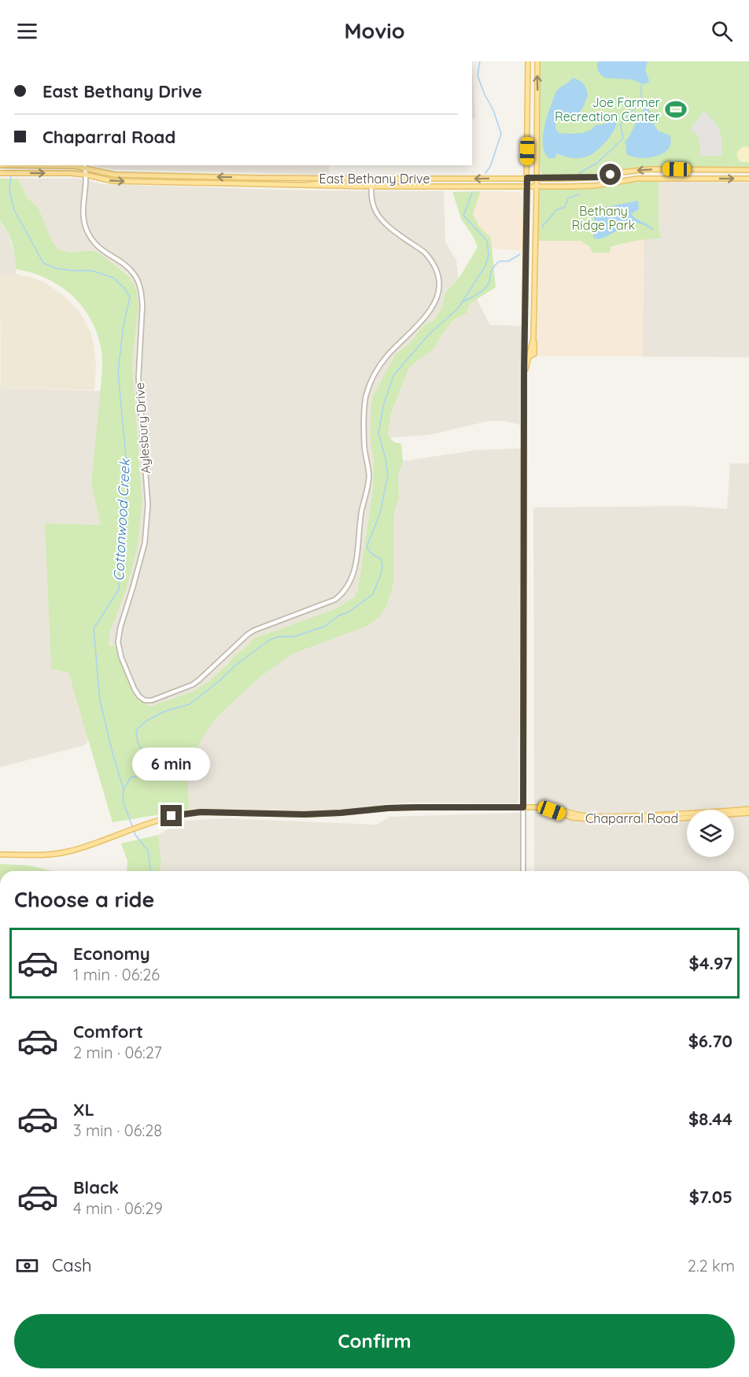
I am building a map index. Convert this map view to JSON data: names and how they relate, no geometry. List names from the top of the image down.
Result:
{
  "streets": {
    "main road": ["East Bethany Drive", "Chaparral Road"],
    "street": ["Aylesbury Drive"]
  },
  "crossings": [
    ["East Bethany Drive", "Aylesbury Drive"]
  ],
  "water": ["Cottonwood Creek"],
  "parks": ["Bethany Ridge Park"],
  "places": {
    "sports": ["Joe Farmer Recreation Center"]
  },
  "page": {
    "header": "Movio",
    "banner": ["East Bethany Drive", "Chaparral Road"],
    "bubble": "6 min",
    "heading": "Choose a ride",
    "list": [
      {
        "name": "Economy",
        "note": "1 min · 06:26",
        "value": "$4.97"
      },
      {
        "name": "Comfort",
        "note": "2 min · 06:27",
        "value": "$6.70"
      },
      {
        "name": "XL",
        "note": "3 min · 06:28",
        "value": "$8.44"
      },
      {
        "name": "Black",
        "note": "4 min · 06:29",
        "value": "$7.05"
      }
    ],
    "pay": ["Cash", "2.2 km"],
    "buttons": "Confirm"
  }
}
